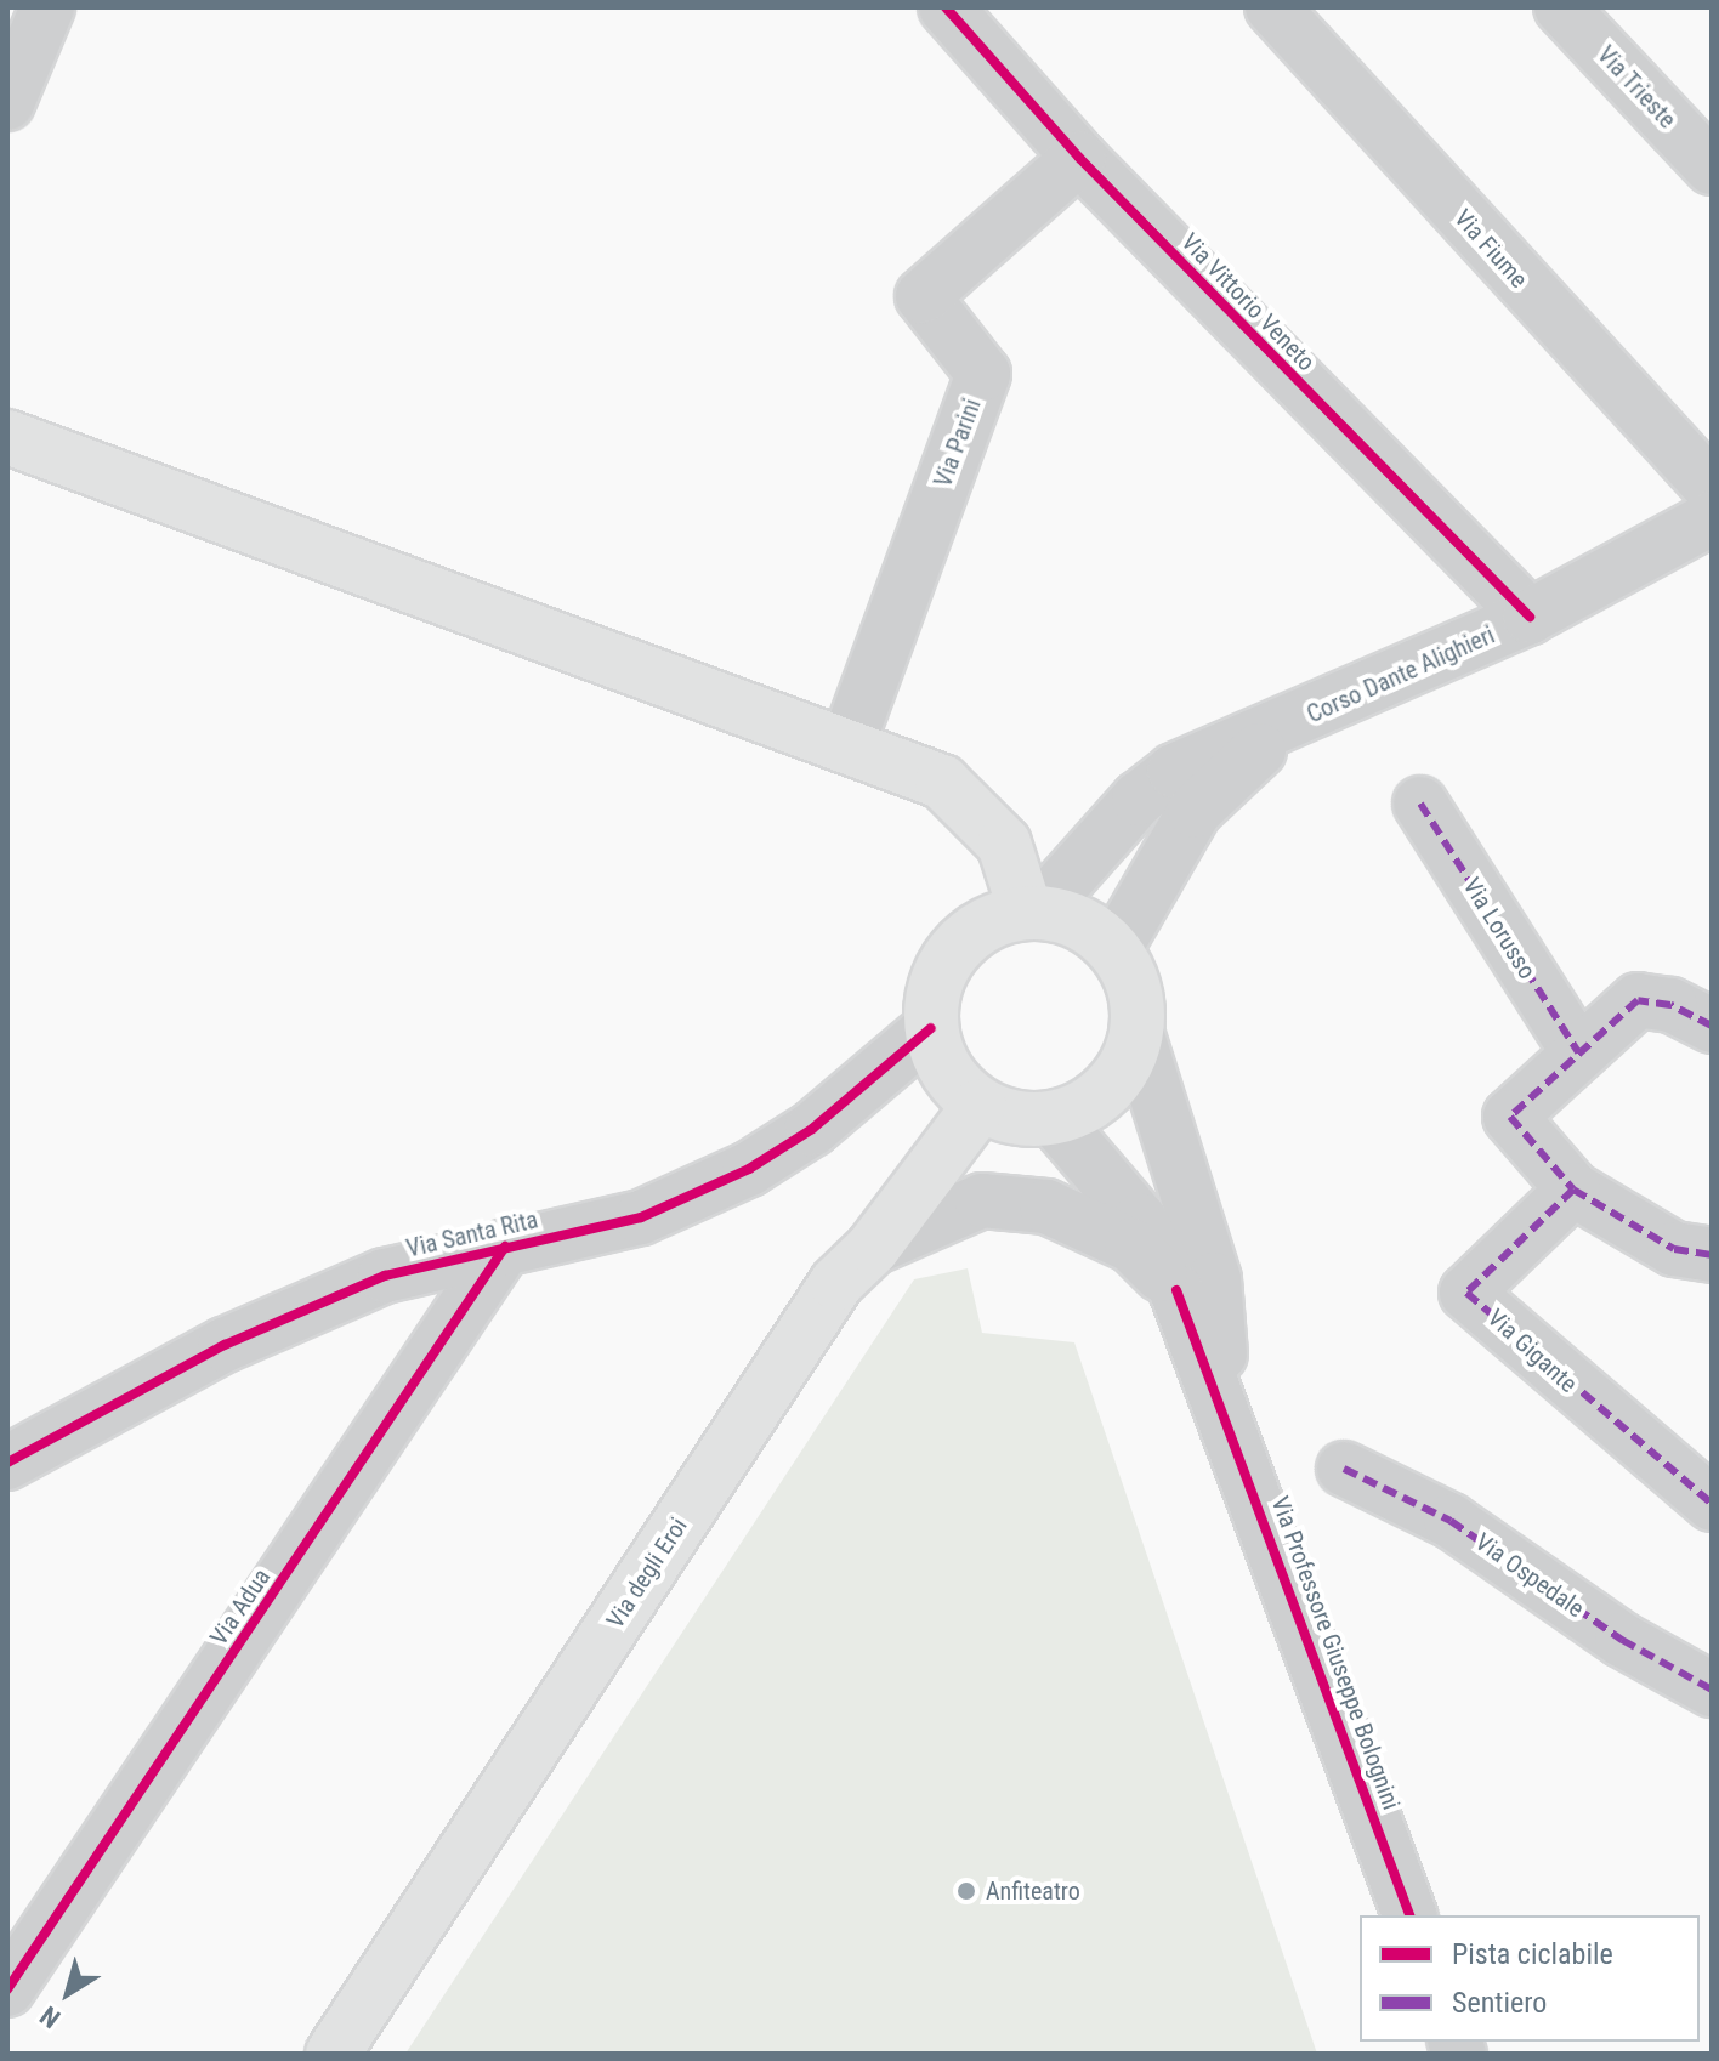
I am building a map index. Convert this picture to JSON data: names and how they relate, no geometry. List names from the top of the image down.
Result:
{
  "streets": {
    "main road": ["Via degli Eroi"],
    "street": [
      "Via Trieste",
      "Via Fiume",
      "Via Vittorio Veneto",
      "Via Parini",
      "Corso Dante Alighieri",
      "Via Lorusso",
      "Via Santa Rita",
      "Via Gigante",
      "Via Ospedale",
      "Via Adua",
      "Via Professore Giuseppe Bolognini"
    ]
  },
  "crossings": [
    ["Via Vittorio Veneto", "Via Parini"],
    ["Via Vittorio Veneto", "Corso Dante Alighieri"],
    ["Corso Dante Alighieri", "Via Santa Rita"],
    ["Corso Dante Alighieri", "Via degli Eroi"],
    ["Via Santa Rita", "Via degli Eroi"],
    ["Via Santa Rita", "Via Adua"]
  ],
  "places": ["Anfiteatro"],
  "legend": ["Pista ciclabile", "Sentiero"],
  "north": "bottom left"
}
